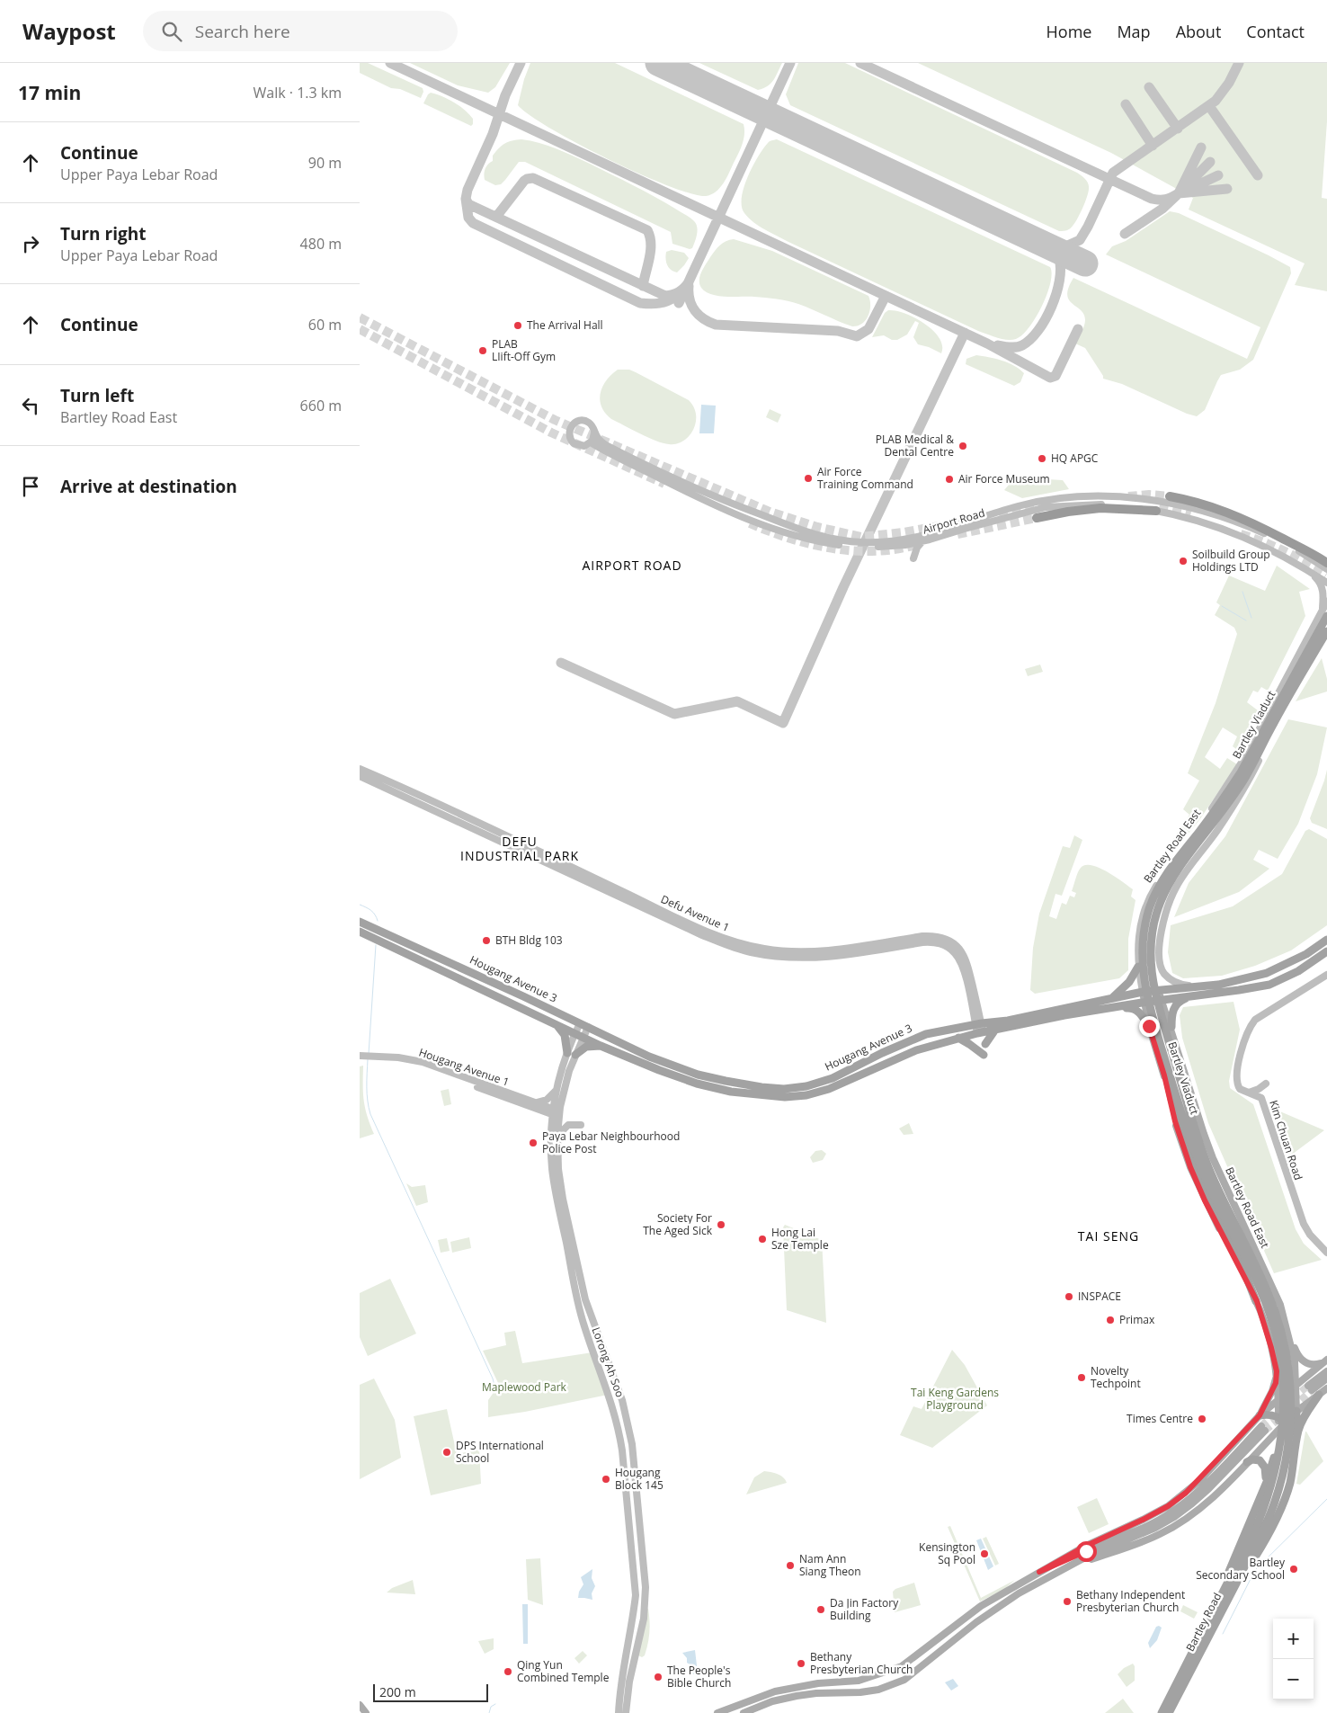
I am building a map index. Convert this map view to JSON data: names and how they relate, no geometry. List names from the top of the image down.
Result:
{
  "streets": {
    "highway": ["Bartley Viaduct", "Hougang Avenue 3", "Bartley Road"],
    "main road": [
      "Airport Road",
      "Bartley Road East",
      "Defu Avenue 1",
      "Hougang Avenue 1",
      "Kim Chuan Road",
      "Lorong Ah Soo"
    ]
  },
  "crossings": [
    ["Bartley Viaduct", "Bartley Road East"],
    ["Bartley Viaduct", "Bartley Road"],
    ["Bartley Road East", "Hougang Avenue 3"],
    ["Defu Avenue 1", "Hougang Avenue 3"],
    ["Hougang Avenue 3", "Lorong Ah Soo"],
    ["Hougang Avenue 1", "Lorong Ah Soo"]
  ],
  "districts": ["AIRPORT ROAD", "DEFU INDUSTRIAL PARK", "TAI SENG"],
  "parks": ["Maplewood Park", "Tai Keng Gardens Playground"],
  "places": [
    "The Arrival Hall",
    "PLAB LIift-Off Gym",
    "PLAB Medical & Dental Centre",
    "HQ APGC",
    "Air Force Training Command",
    "Air Force Museum",
    "Soilbuild Group Holdings LTD",
    "BTH Bldg 103",
    "Paya Lebar Neighbourhood Police Post",
    "Society For The Aged Sick",
    "Hong Lai Sze Temple",
    "INSPACE",
    "Primax",
    "Novelty Techpoint",
    "Times Centre",
    "DPS International School",
    "Hougang Block 145",
    "Kensington Sq Pool",
    "Nam Ann Siang Theon",
    "Bartley Secondary School",
    "Bethany Independent Presbyterian Church",
    "Da Jin Factory Building",
    "Bethany Presbyterian Church",
    "Qing Yun Combined Temple",
    "The People's Bible Church"
  ],
  "scale_bar": "200 m",
  "page": {
    "header": "Waypost",
    "search": "Search here",
    "nav": [
      "Home",
      "Map",
      "About",
      "Contact"
    ],
    "heading": ["17 min", "Walk · 1.3 km"],
    "list": [
      ["Continue", "Upper Paya Lebar Road", "90 m"],
      ["Turn right", "Upper Paya Lebar Road", "480 m"],
      ["Continue", "60 m"],
      ["Turn left", "Bartley Road East", "660 m"],
      "Arrive at destination"
    ],
    "map_buttons": ["+", "−"],
    "scale": "200 m"
  }
}
